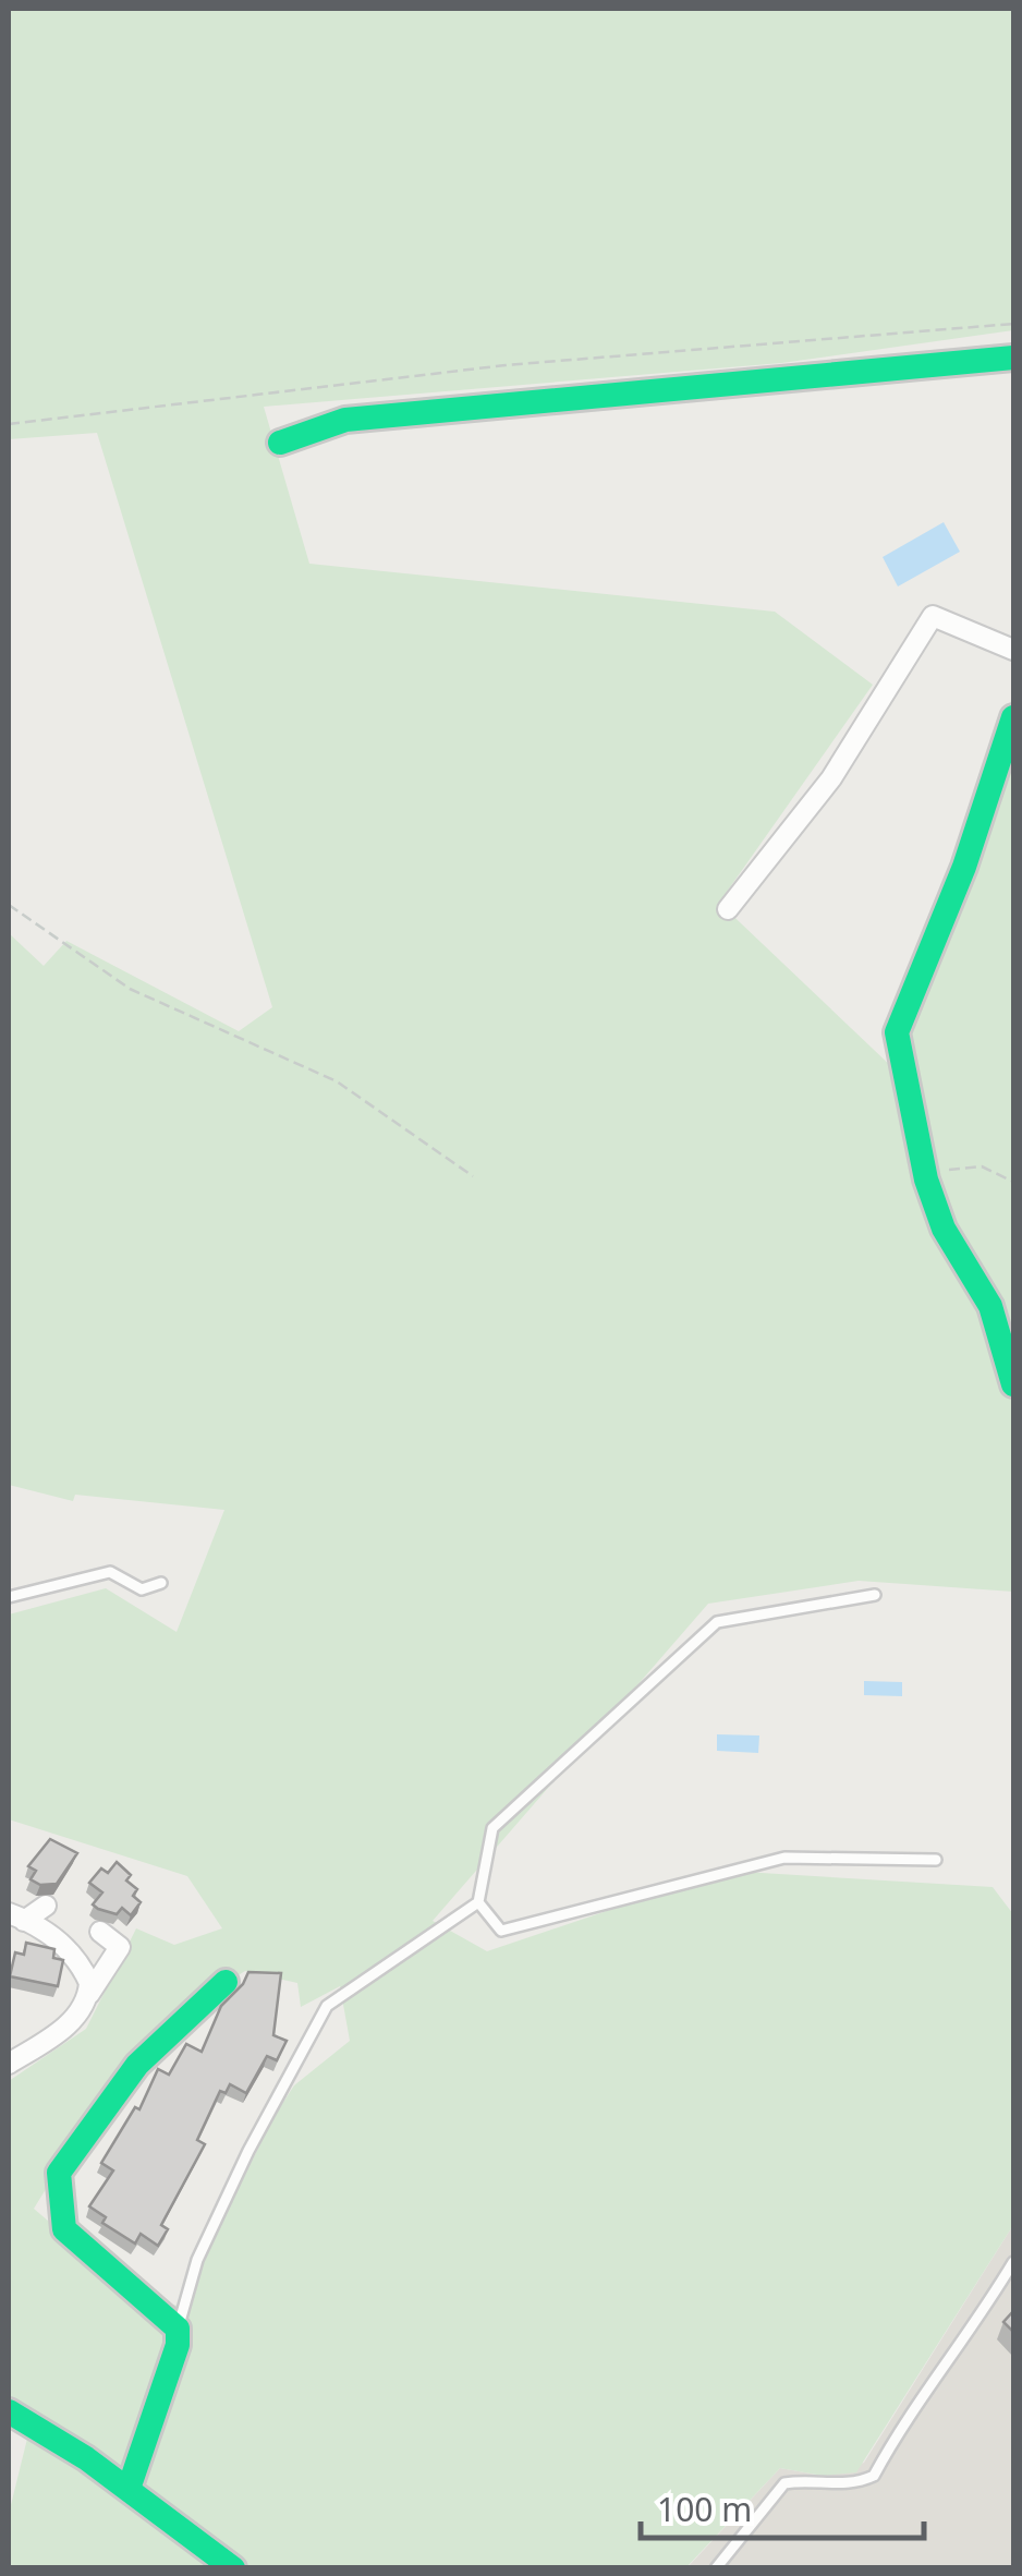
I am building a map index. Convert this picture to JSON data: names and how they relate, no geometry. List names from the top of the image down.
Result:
{
  "scale_bar": "100 m"
}
